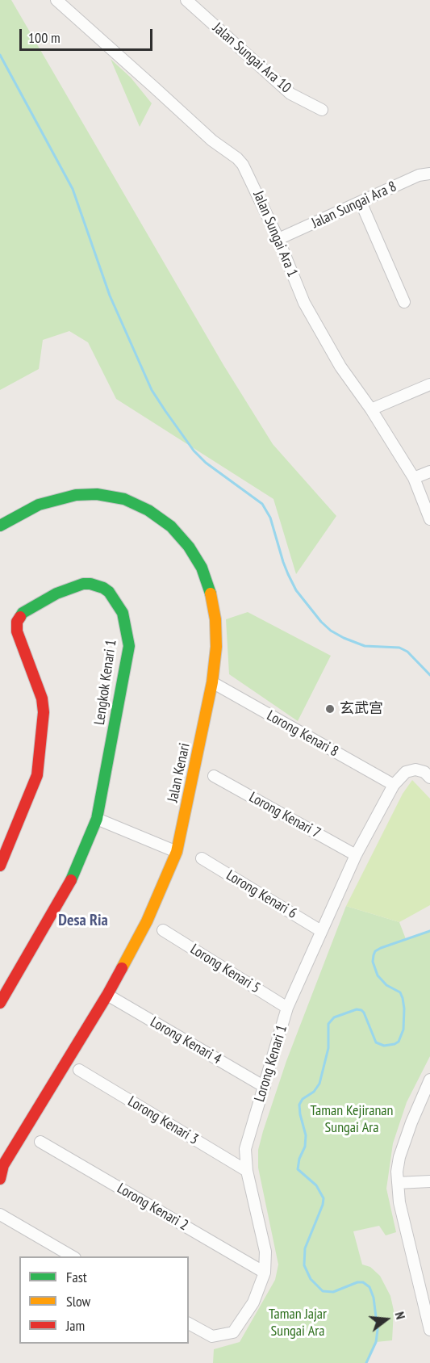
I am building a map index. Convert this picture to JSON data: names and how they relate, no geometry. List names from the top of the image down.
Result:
{
  "streets": {
    "street": [
      "Jalan Sungai Ara 10",
      "Jalan Sungai Ara 8",
      "Jalan Sungai Ara 1",
      "Lengkok Kenari 1",
      "Lorong Kenari 8",
      "Jalan Kenari",
      "Lorong Kenari 7",
      "Lorong Kenari 6",
      "Lorong Kenari 5",
      "Lorong Kenari 4",
      "Lorong Kenari 1",
      "Lorong Kenari 3",
      "Lorong Kenari 2"
    ]
  },
  "crossings": [
    ["Jalan Sungai Ara 8", "Jalan Sungai Ara 1"],
    ["Lorong Kenari 8", "Jalan Kenari"],
    ["Lorong Kenari 8", "Lorong Kenari 1"],
    ["Jalan Kenari", "Lorong Kenari 4"],
    ["Lorong Kenari 7", "Lorong Kenari 1"],
    ["Lorong Kenari 6", "Lorong Kenari 1"],
    ["Lorong Kenari 5", "Lorong Kenari 1"],
    ["Lorong Kenari 4", "Lorong Kenari 1"],
    ["Lorong Kenari 1", "Lorong Kenari 3"],
    ["Lorong Kenari 1", "Lorong Kenari 2"]
  ],
  "districts": ["Desa Ria"],
  "parks": ["Taman Kejiranan Sungai Ara", "Taman Jajar Sungai Ara"],
  "places": ["玄武宫"],
  "legend": ["Fast", "Slow", "Jam"],
  "scale_bar": "100 m",
  "north": "right"
}
